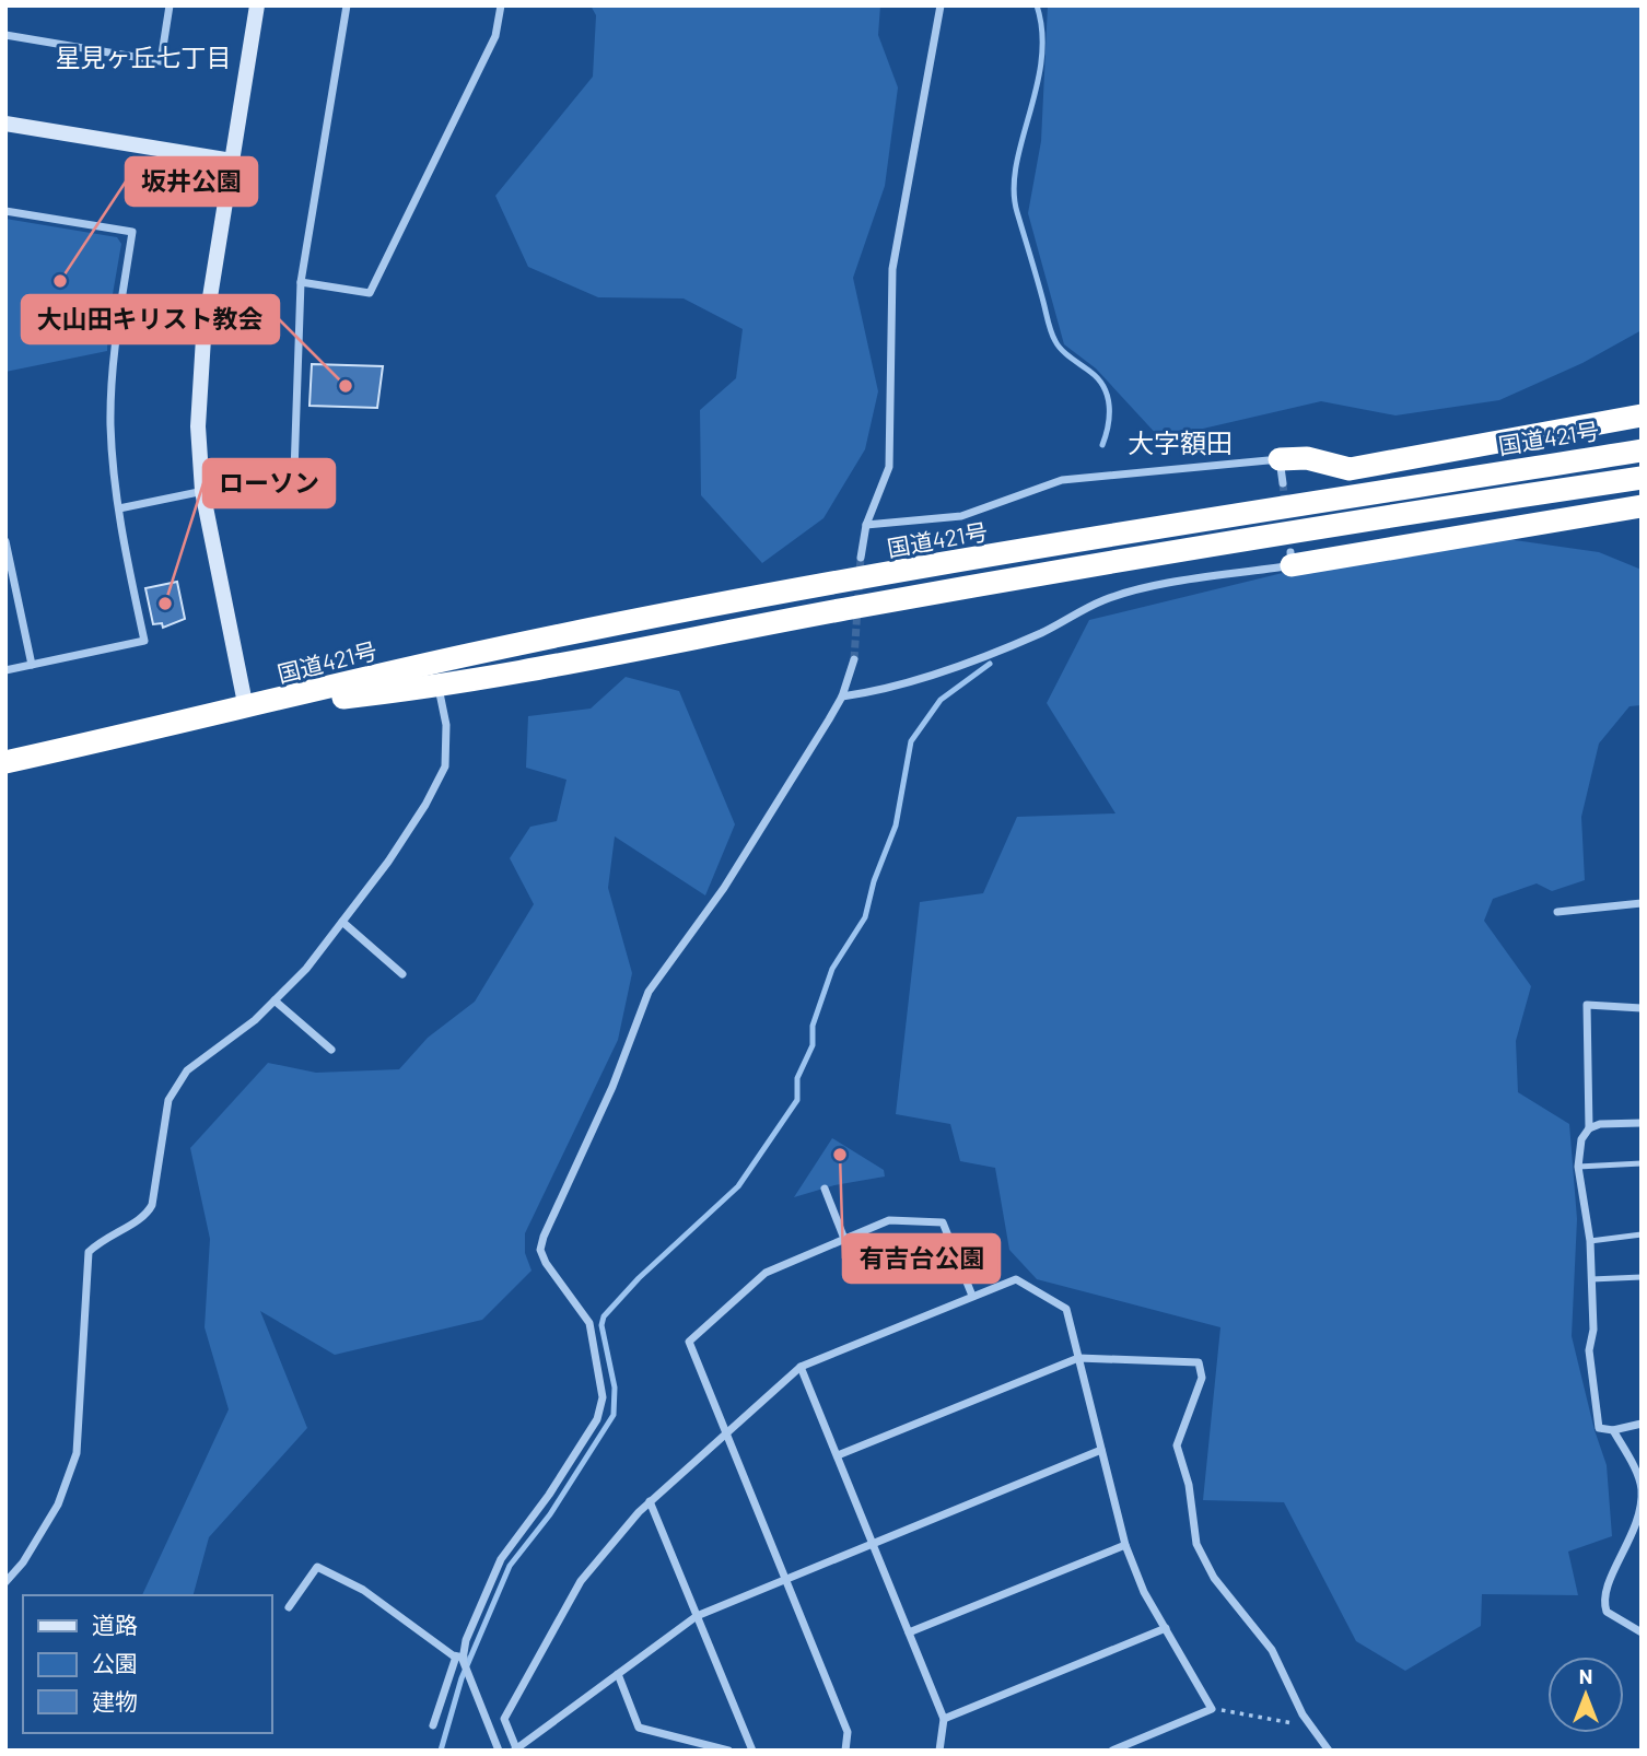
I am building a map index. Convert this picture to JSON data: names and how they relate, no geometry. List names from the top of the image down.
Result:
{
  "streets": {
    "highway": ["国道421号"]
  },
  "districts": ["星見ヶ丘七丁目", "大字額田"],
  "places": [
    "坂井公園",
    "大山田キリスト教会",
    "ローソン",
    "有吉台公園"
  ],
  "legend": ["道路", "公園", "建物"],
  "north": "top"
}
